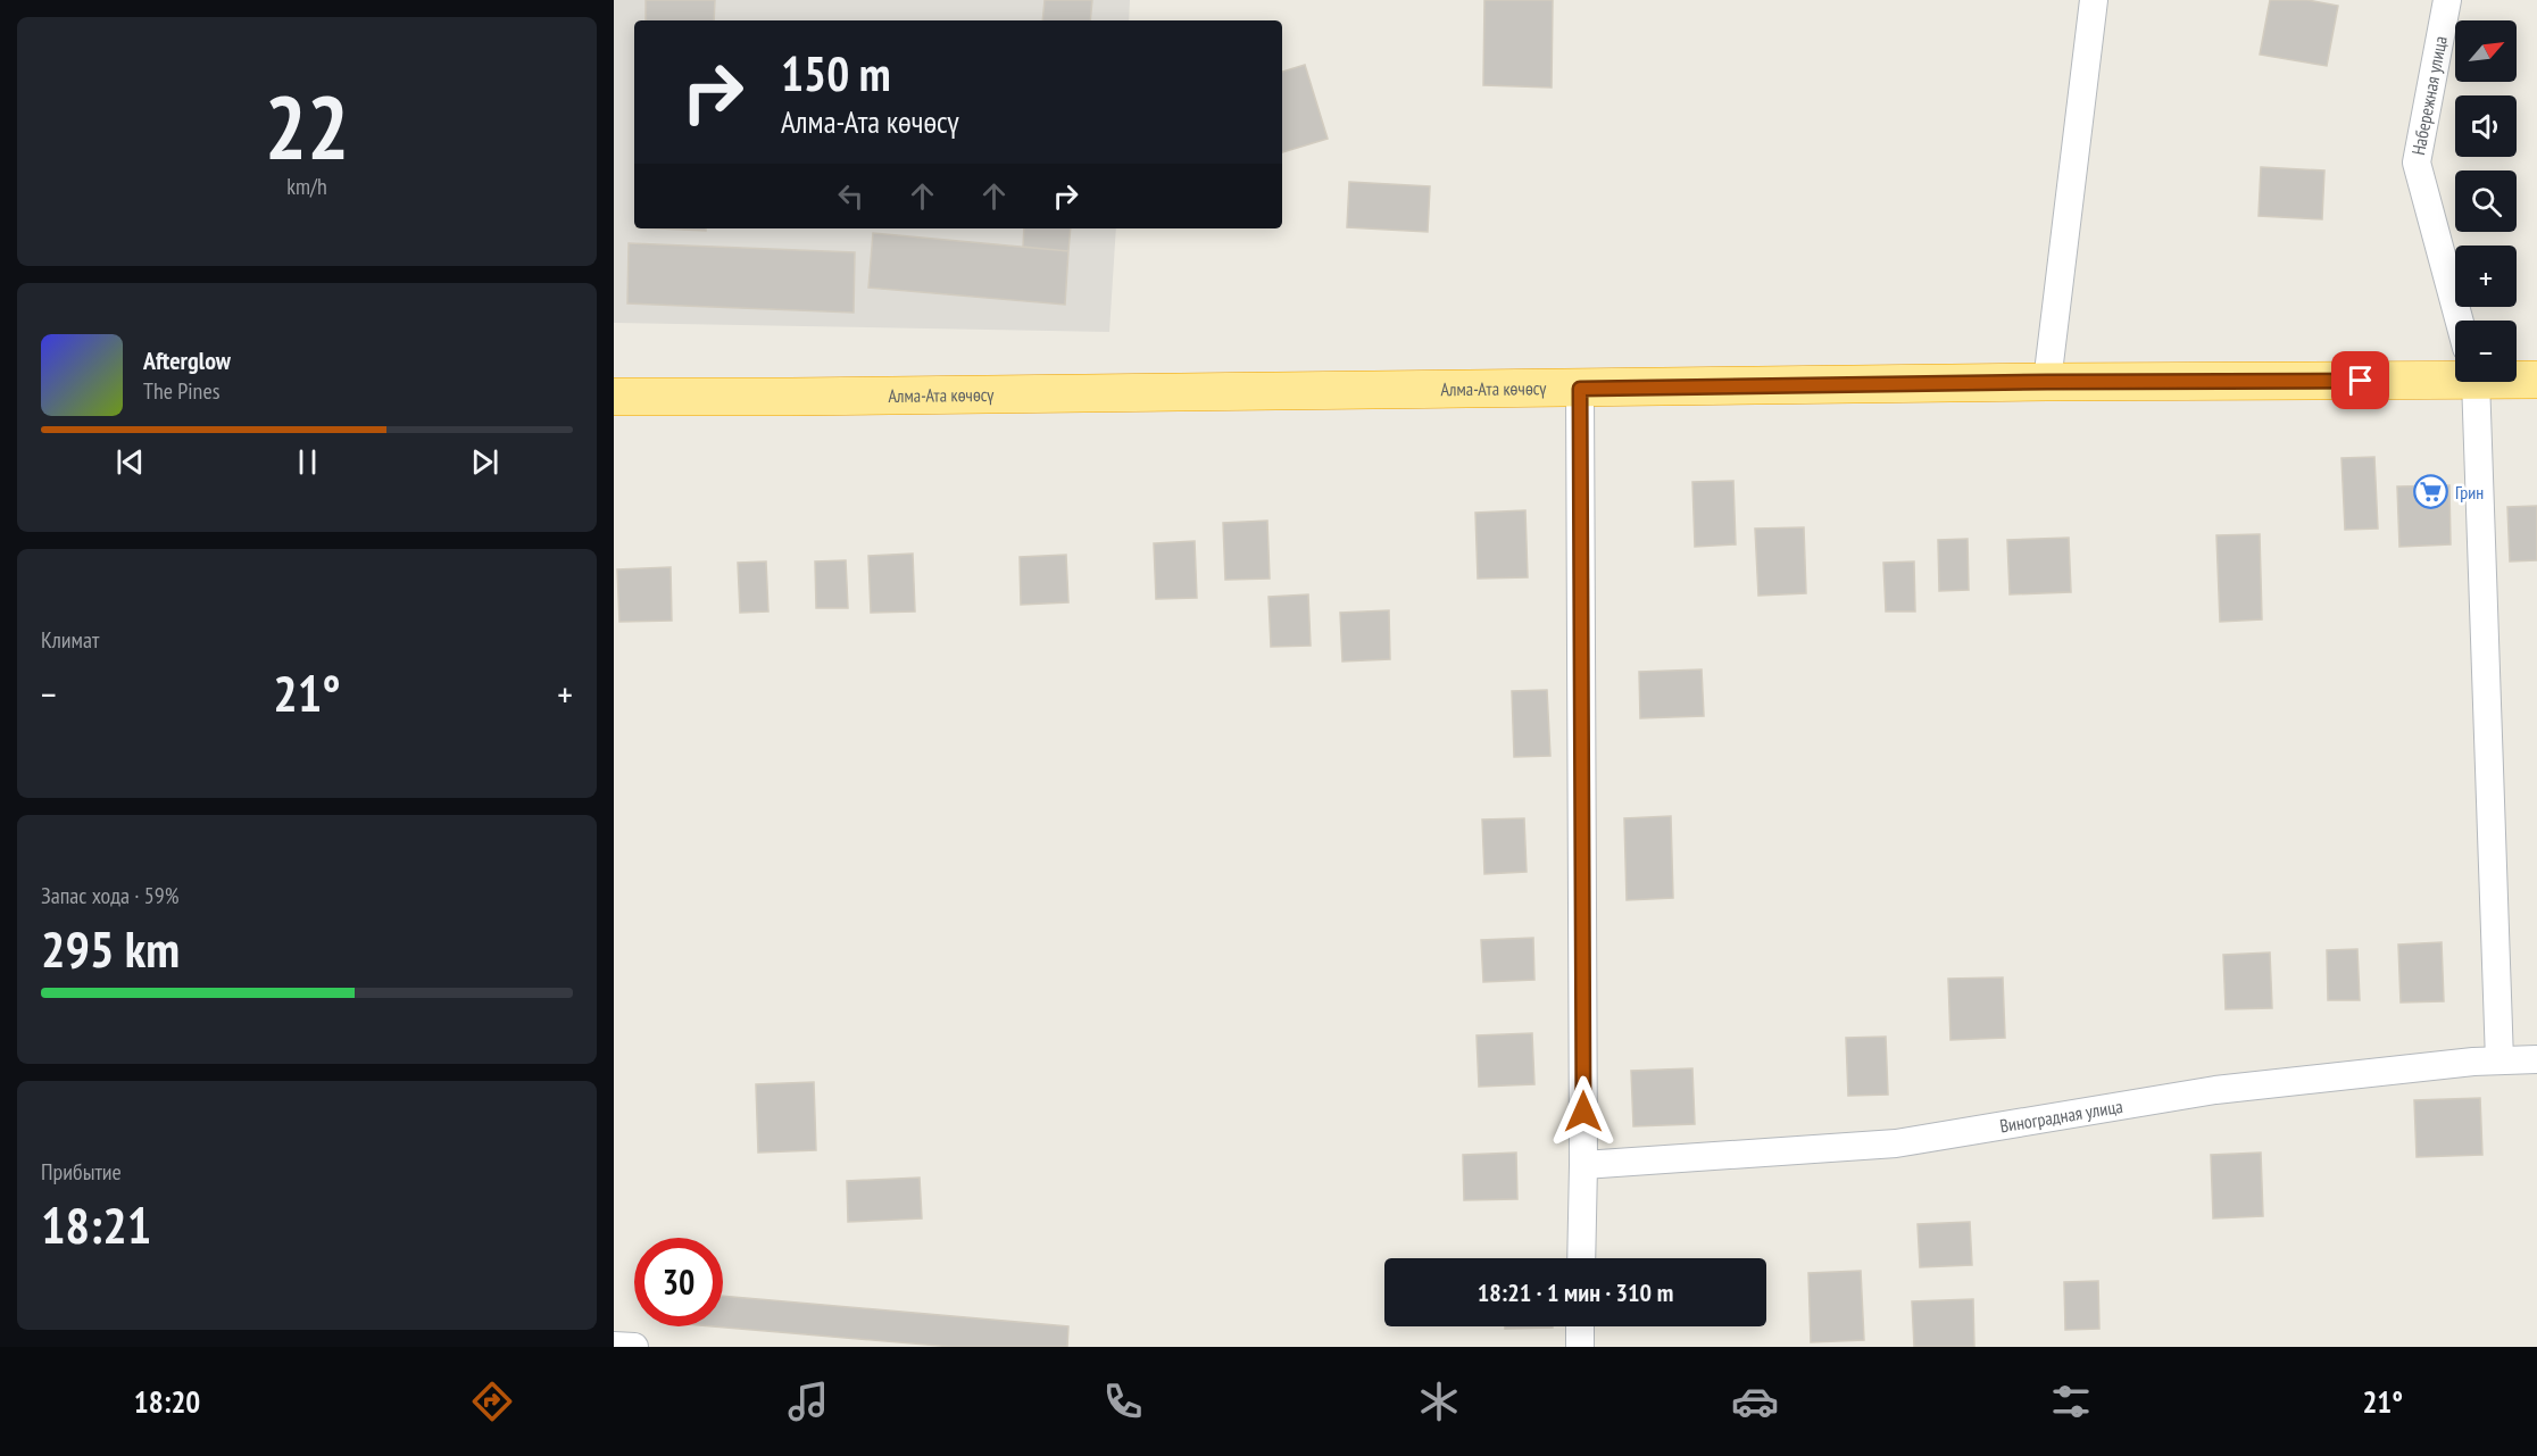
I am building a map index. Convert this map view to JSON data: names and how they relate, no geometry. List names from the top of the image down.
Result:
{
  "streets": {
    "highway": ["Алма-Ата көчөсү"],
    "street": ["Набережная улица", "Виноградная улица"]
  },
  "crossings": [
    ["Набережная улица", "Виноградная улица"]
  ],
  "places": {
    "supermarket": ["Грин"]
  },
  "north": "top right",
  "page": {
    "tile": [
      ["22", "km/h"],
      "Климат",
      ["Запас хода · 59%", "295 km"],
      ["Прибытие", "18:21"]
    ],
    "map_buttons": ["+", "−"],
    "turn": ["150 m", "Алма-Ата көчөсү"],
    "song": ["Afterglow", "The Pines"],
    "heat": ["−", "21°", "+"],
    "limit": "30",
    "trip": "18:21 · 1 мин · 310 m",
    "tabs": ["18:20", "21°"]
  }
}
